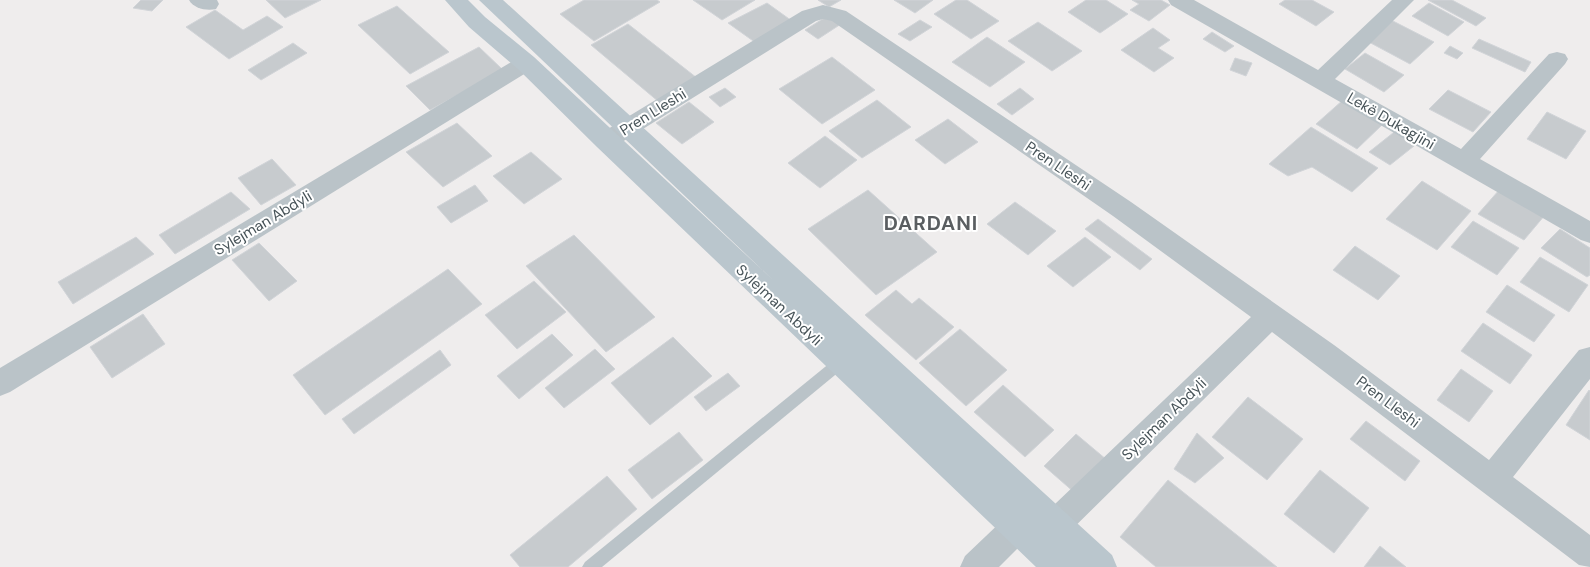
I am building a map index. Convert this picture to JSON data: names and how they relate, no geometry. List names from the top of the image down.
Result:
{
  "streets": {
    "main road": ["Sylejman Abdyli"],
    "street": ["Pren Lleshi", "Lekë Dukagjini"]
  },
  "crossings": [
    ["Pren Lleshi", "Sylejman Abdyli"]
  ],
  "districts": ["DARDANI"]
}
